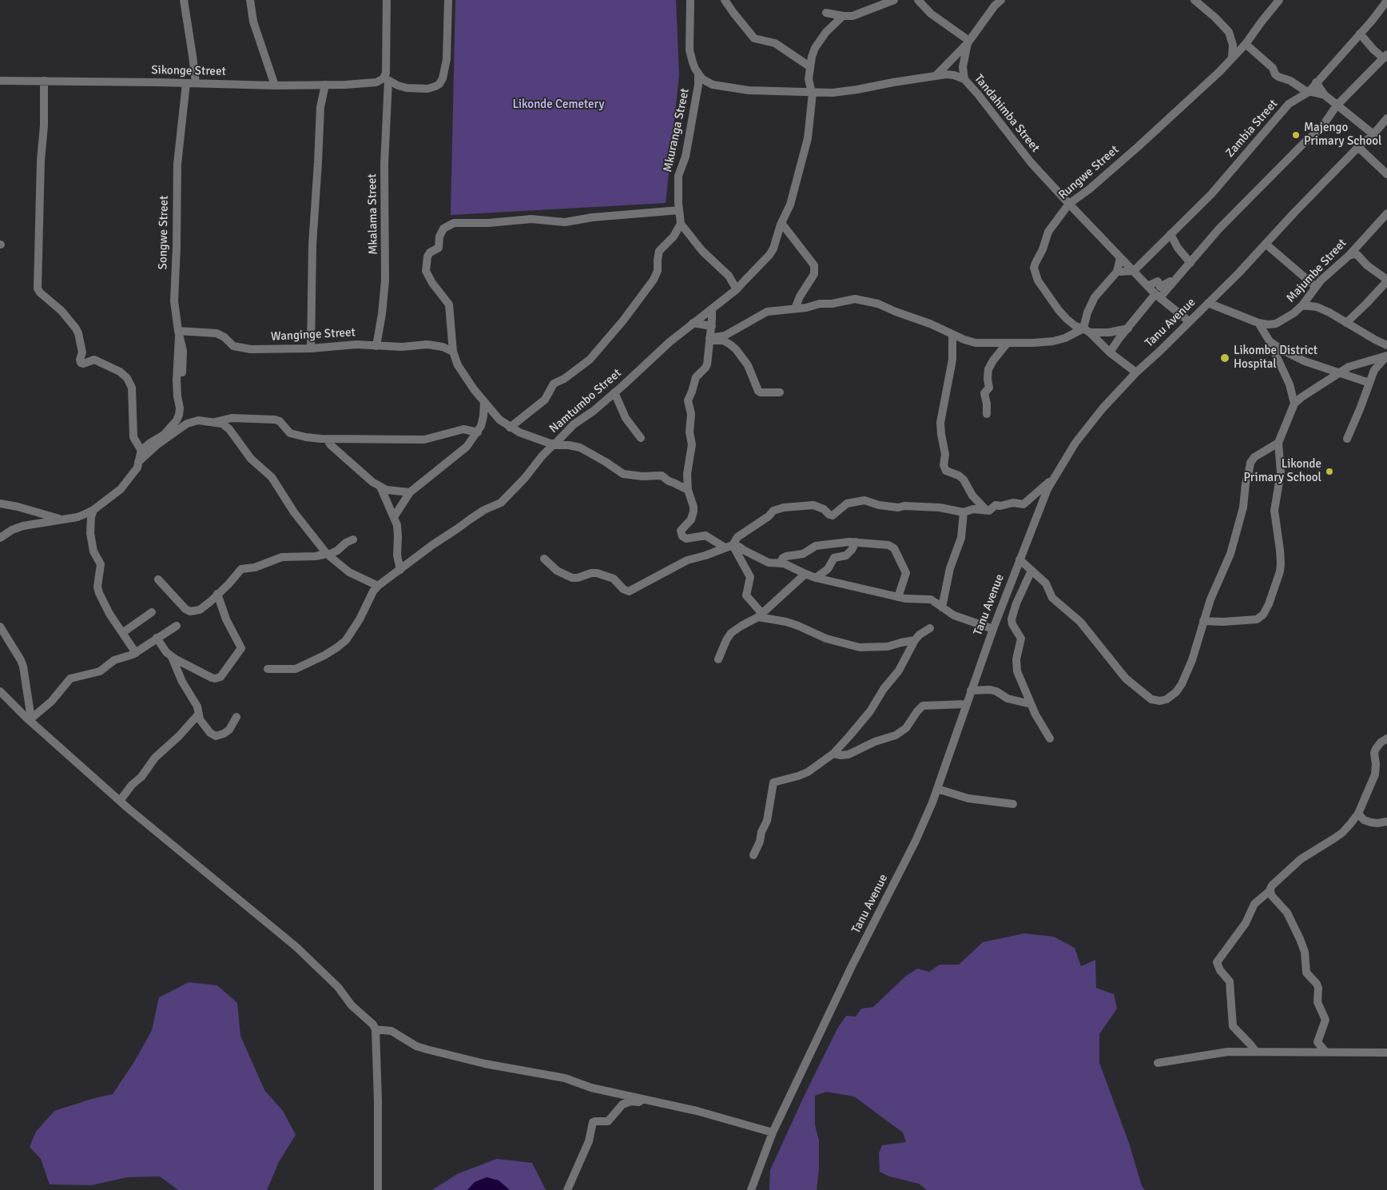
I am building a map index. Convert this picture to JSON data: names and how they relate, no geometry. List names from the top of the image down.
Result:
{
  "streets": {
    "street": [
      "Sikonge Street",
      "Tandahimba Street",
      "Zambia Street",
      "Mkuranga Street",
      "Rungwe Street",
      "Mkalama Street",
      "Songwe Street",
      "Majumbe Street",
      "Tanu Avenue",
      "Wanginge Street",
      "Namtumbo Street"
    ]
  },
  "crossings": [
    ["Sikonge Street", "Mkalama Street"],
    ["Sikonge Street", "Songwe Street"],
    ["Tandahimba Street", "Zambia Street"],
    ["Tandahimba Street", "Mkuranga Street"],
    ["Tandahimba Street", "Rungwe Street"],
    ["Tandahimba Street", "Tanu Avenue"],
    ["Tandahimba Street", "Namtumbo Street"],
    ["Mkuranga Street", "Namtumbo Street"],
    ["Rungwe Street", "Tanu Avenue"],
    ["Mkalama Street", "Wanginge Street"],
    ["Songwe Street", "Wanginge Street"],
    ["Majumbe Street", "Tanu Avenue"],
    ["Wanginge Street", "Namtumbo Street"]
  ],
  "parks": ["Likonde Cemetery"],
  "places": ["Majengo Primary School", "Likombe District Hospital", "Likonde Primary School"]
}
